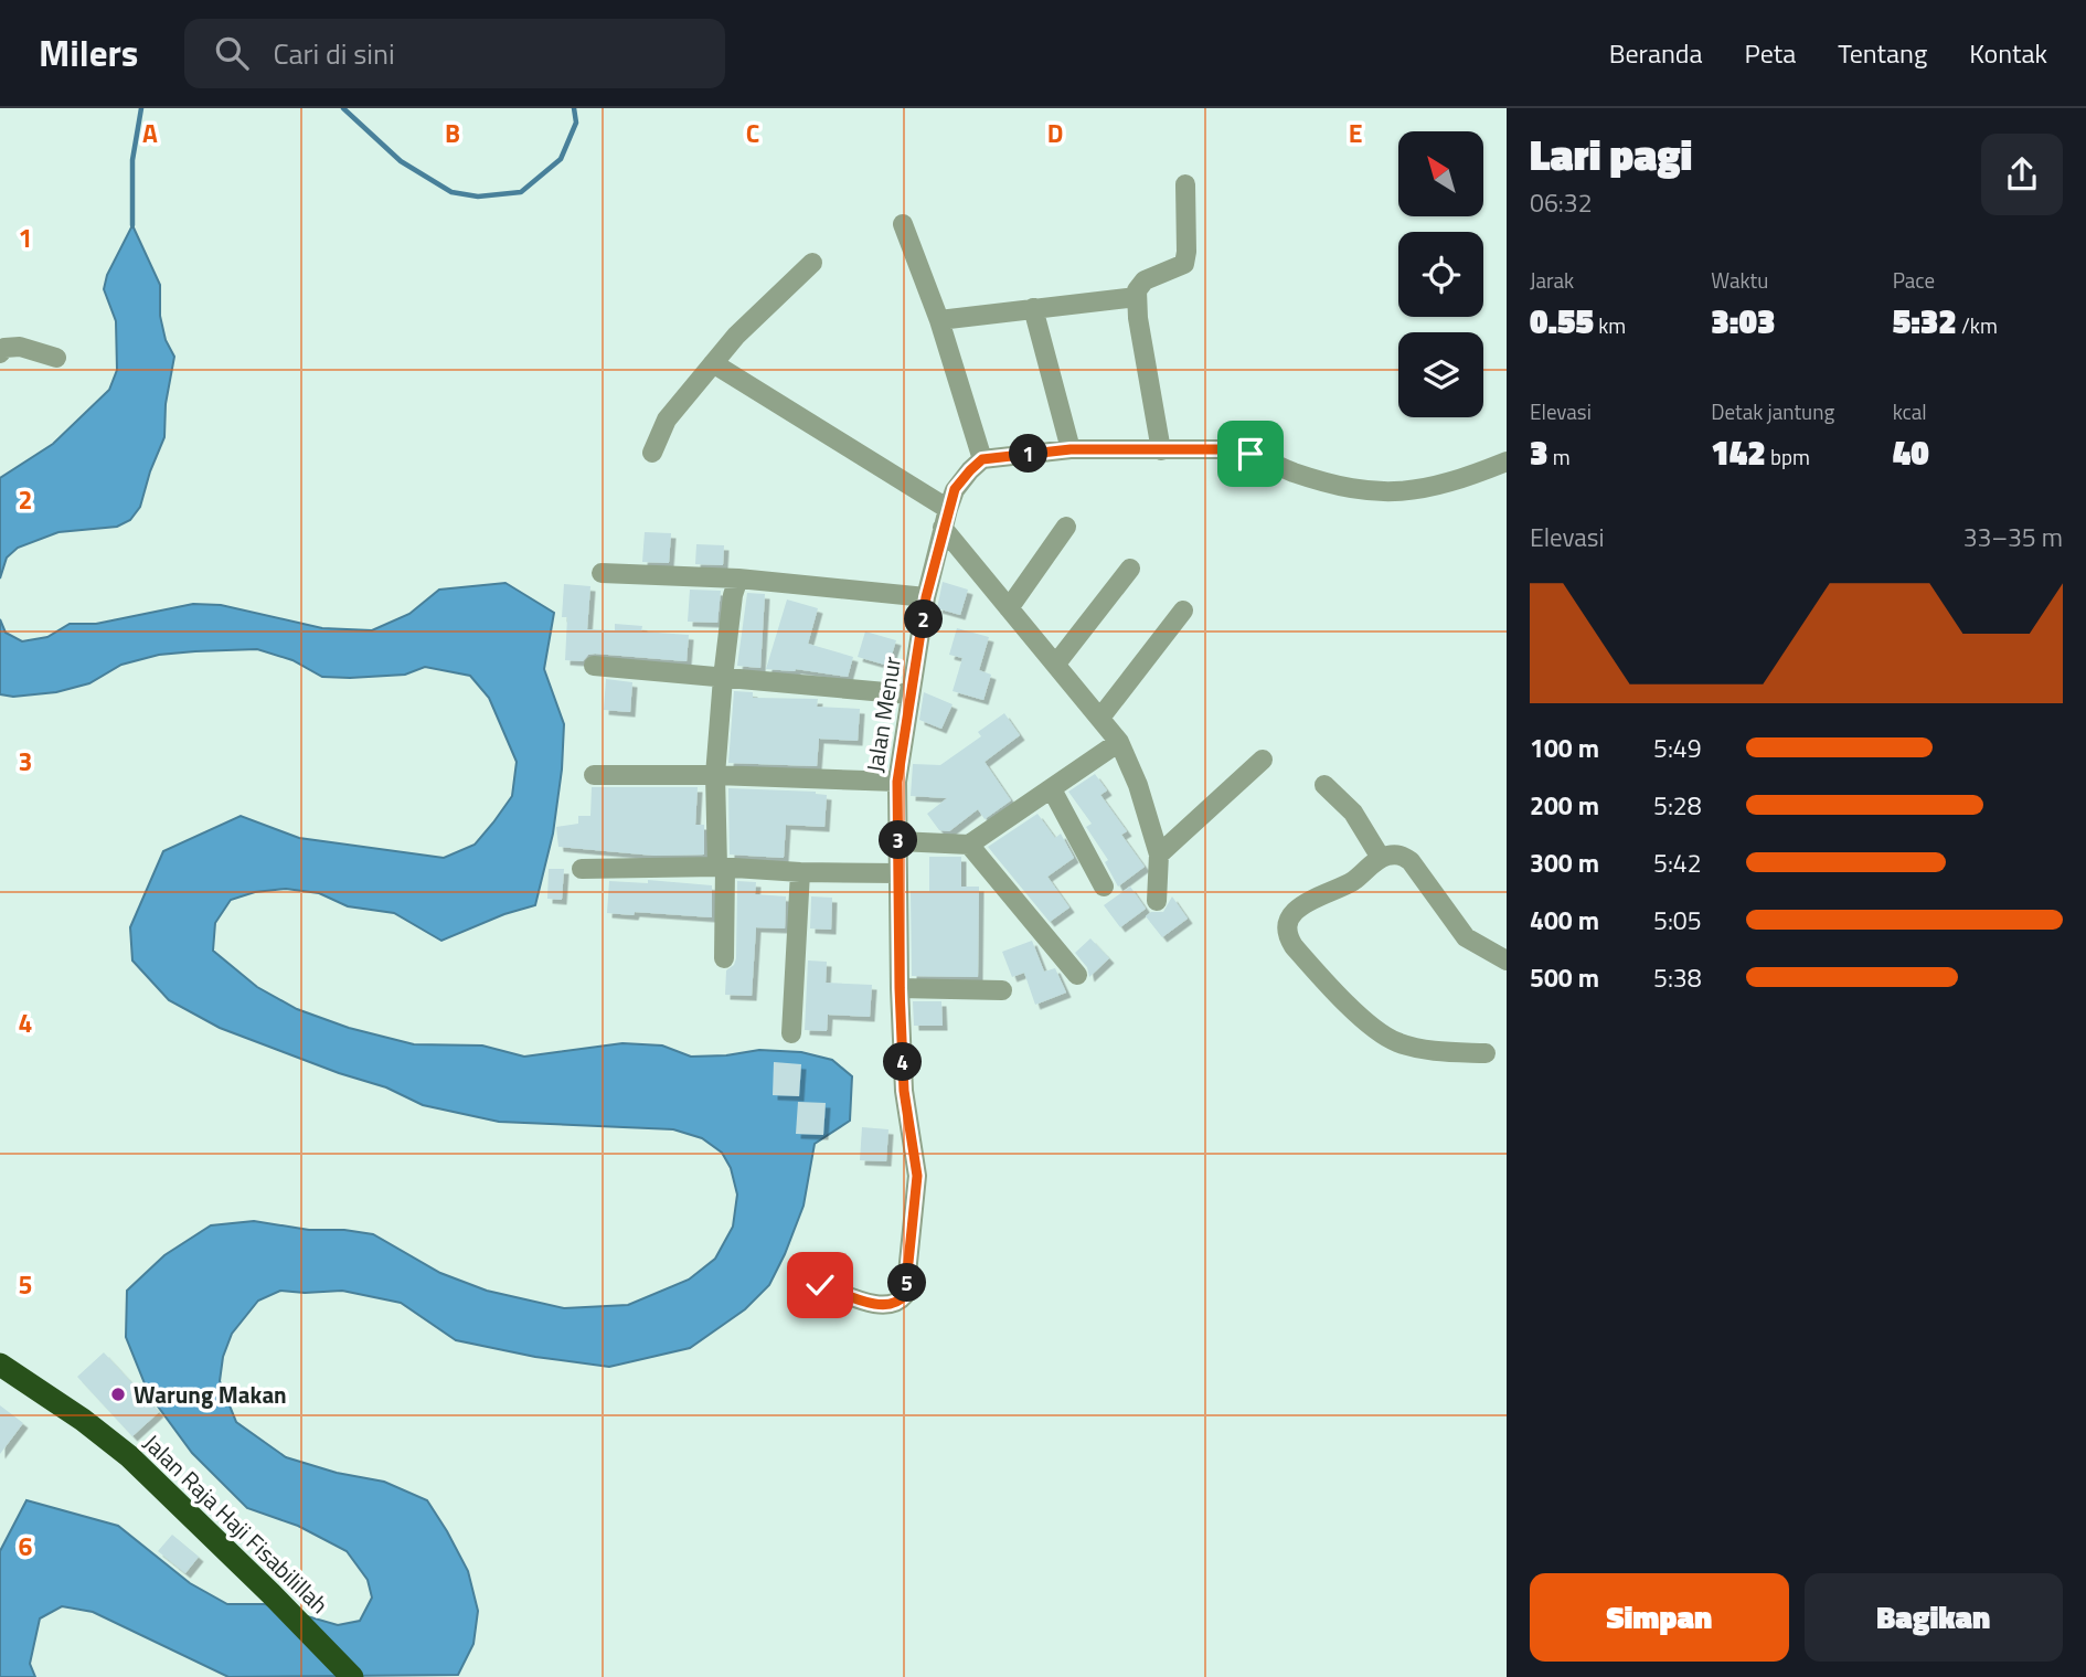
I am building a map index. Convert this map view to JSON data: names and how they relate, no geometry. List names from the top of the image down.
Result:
{
  "streets": {
    "highway": ["Jalan Raja Haji Fisabilillah"],
    "street": ["Jalan Menur"]
  },
  "places": ["Warung Makan"],
  "north": "top left",
  "page": {
    "header": "Milers",
    "search": "Cari di sini",
    "nav": [
      "Beranda",
      "Peta",
      "Tentang",
      "Kontak"
    ],
    "heading": ["Lari pagi", "06:32"],
    "stats": [
      ["Jarak", "0.55 km"],
      ["Waktu", "3:03"],
      ["Pace", "5:32 /km"],
      ["Elevasi", "3 m"],
      ["Detak jantung", "142 bpm"],
      ["kcal", "40"]
    ],
    "pins": [
      "1",
      "2",
      "3",
      "4",
      "5"
    ],
    "chart": ["Elevasi", "33–35 m"],
    "list": [
      {
        "name": "100 m",
        "note": "5:49"
      },
      {
        "name": "200 m",
        "note": "5:28"
      },
      {
        "name": "300 m",
        "note": "5:42"
      },
      {
        "name": "400 m",
        "note": "5:05"
      },
      {
        "name": "500 m",
        "note": "5:38"
      }
    ],
    "buttons": ["Simpan", "Bagikan"]
  },
  "grid": {
    "columns": [
      "A",
      "B",
      "C",
      "D",
      "E"
    ],
    "rows": [
      "1",
      "2",
      "3",
      "4",
      "5",
      "6"
    ]
  }
}
